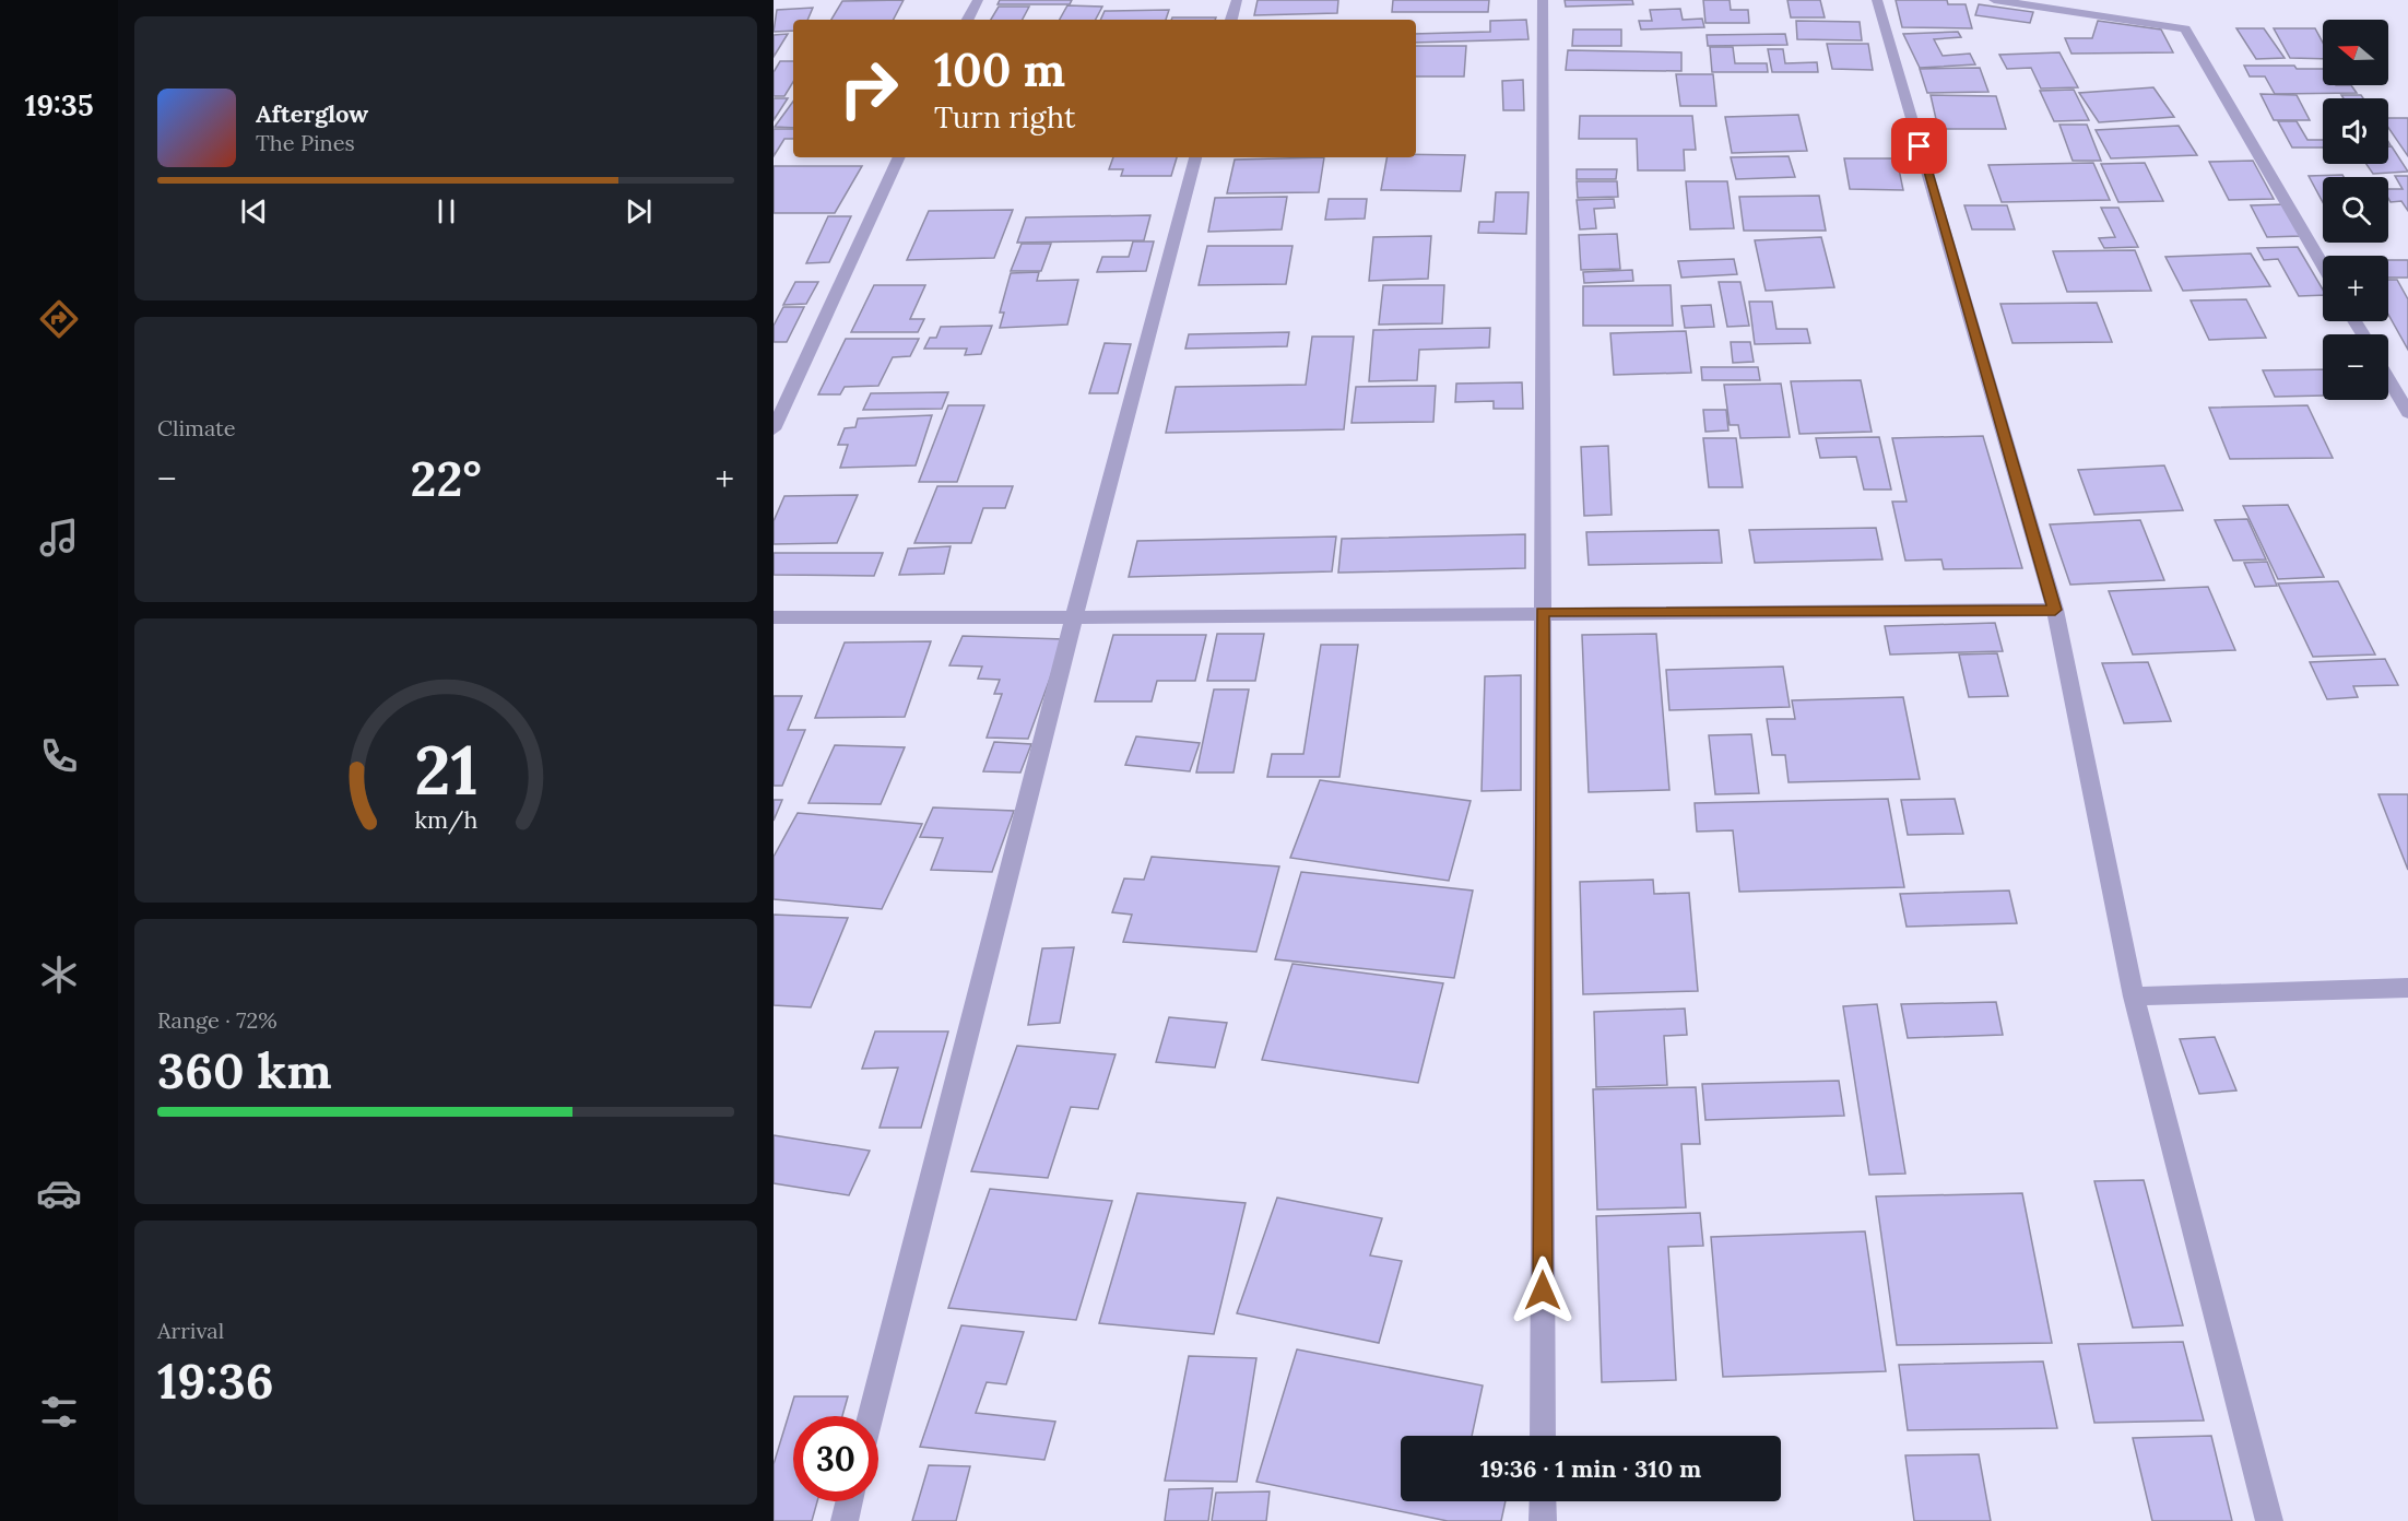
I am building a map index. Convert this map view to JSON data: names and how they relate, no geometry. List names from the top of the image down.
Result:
{
  "north": "left",
  "page": {
    "tabs": "19:35",
    "map_buttons": ["+", "−"],
    "turn": ["100 m", "Turn right"],
    "song": ["Afterglow", "The Pines"],
    "tile": [
      "Climate",
      ["Range · 72%", "360 km"],
      ["Arrival", "19:36"]
    ],
    "heat": ["−", "22°", "+"],
    "limit": "30",
    "trip": "19:36 · 1 min · 310 m",
    "gauge": ["21", "km/h"]
  }
}
